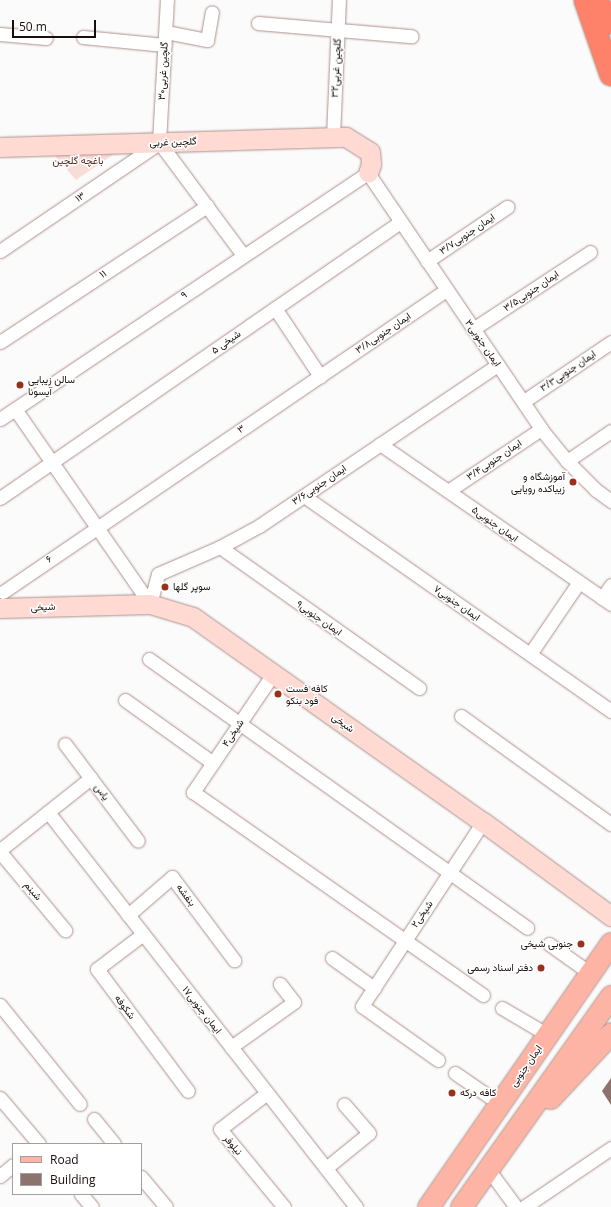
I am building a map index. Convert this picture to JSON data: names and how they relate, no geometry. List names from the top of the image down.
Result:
{
  "streets": {
    "main road": ["ایمان جنوبی"],
    "street": [
      "گلچین غربی۳۲",
      "گلچین غربی۳۰",
      "گلچین غربی",
      "۱۳",
      "ایمان جنوبی۳/۷",
      "۱۱",
      "ایمان جنوبی۳/۵",
      "۹",
      "ایمان جنوبی۳/۸",
      "شیخی ۵",
      "ایمان جنوبی۳",
      "ایمان جنوبی۳/۳",
      "۳",
      "ایمان جنوبی۳/۴",
      "ایمان جنوبی۳/۶",
      "ایمان جنوبی۵",
      "۶",
      "ایمان جنوبی۷",
      "شیخی",
      "ایمان جنوبی۹",
      "شیخی۴",
      "یاس",
      "شبنم",
      "بنفشه",
      "شیخی۲",
      "شکوفه",
      "ایمان جنوبی۱۷",
      "نیلوفر"
    ]
  },
  "crossings": [
    ["گلچین غربی۳۲", "گلچین غربی"],
    ["گلچین غربی۳۰", "گلچین غربی"],
    ["گلچین غربی۳۰", "۱۳"],
    ["گلچین غربی", "۱۳"],
    ["ایمان جنوبی۳/۷", "ایمان جنوبی۳"],
    ["ایمان جنوبی۳/۵", "ایمان جنوبی۳"],
    ["۹", "ایمان جنوبی۳"],
    ["ایمان جنوبی۳/۸", "ایمان جنوبی۳"],
    ["ایمان جنوبی۳/۸", "۳"],
    ["شیخی ۵", "ایمان جنوبی۳"],
    ["ایمان جنوبی۳", "ایمان جنوبی۳/۳"],
    ["ایمان جنوبی۳", "ایمان جنوبی۳/۴"],
    ["ایمان جنوبی۳", "ایمان جنوبی۳/۶"],
    ["۳", "۶"],
    ["ایمان جنوبی۳/۴", "ایمان جنوبی۵"],
    ["ایمان جنوبی۳/۶", "ایمان جنوبی۵"],
    ["ایمان جنوبی۳/۶", "ایمان جنوبی۷"],
    ["ایمان جنوبی۳/۶", "شیخی"],
    ["ایمان جنوبی۳/۶", "ایمان جنوبی۹"],
    ["۶", "شیخی"],
    ["شیخی", "شیخی۴"],
    ["شیخی", "شیخی۲"],
    ["شیخی۴", "شیخی۲"],
    ["بنفشه", "ایمان جنوبی۱۷"],
    ["شکوفه", "ایمان جنوبی۱۷"],
    ["ایمان جنوبی۱۷", "نیلوفر"]
  ],
  "parks": ["باغچه گلچین"],
  "places": [
    "سالن زیبایی آیسونا",
    "آموزشگاه و زیباکده رویایی",
    "سوپر گلها",
    "کافه فست فود بنکو",
    "جنوبی شیخی",
    "دفتر اسناد رسمی",
    "کافه درکه"
  ],
  "legend": ["Road", "Building"],
  "scale_bar": "50 m"
}
